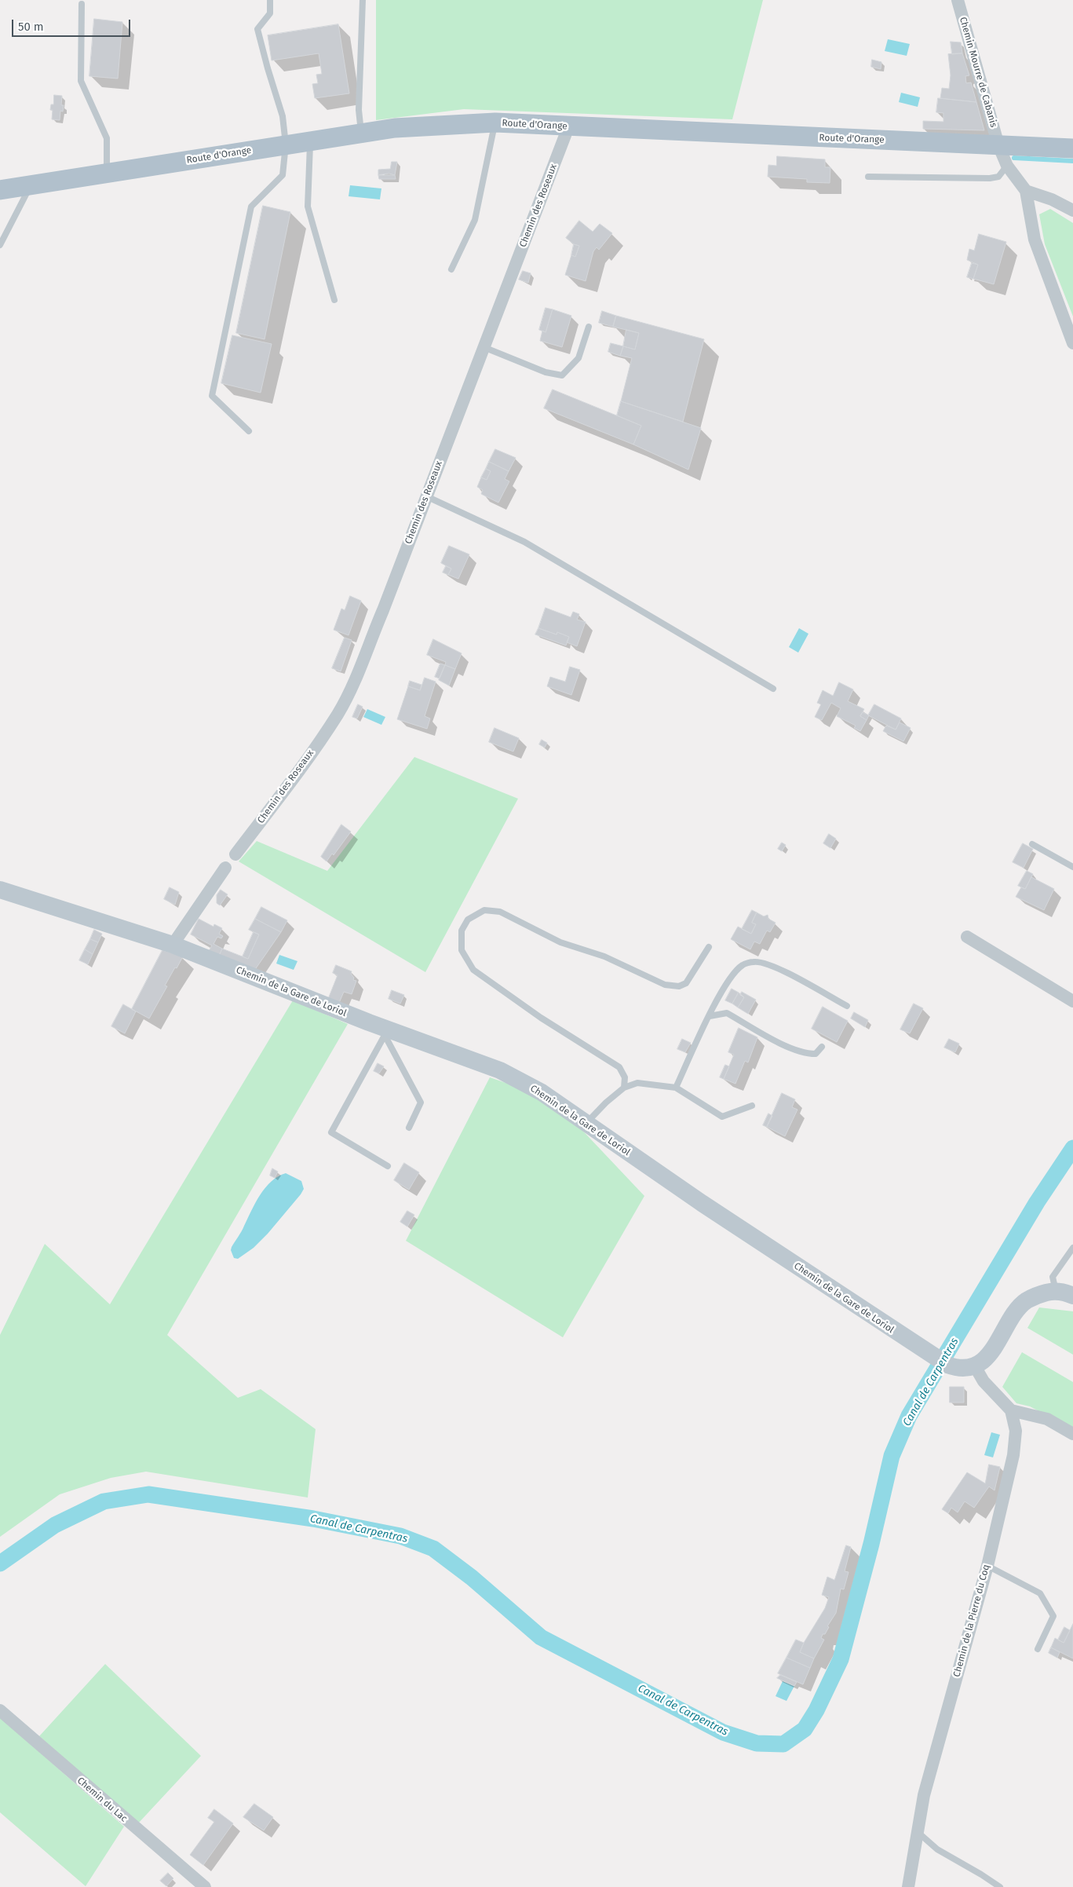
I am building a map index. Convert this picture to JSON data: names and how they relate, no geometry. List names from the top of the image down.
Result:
{
  "streets": {
    "main road": ["Route d'Orange"],
    "street": [
      "Chemin Mourre de Cabanis",
      "Chemin des Roseaux",
      "Chemin de la Gare de Loriol",
      "Chemin de la Pierre du Coq",
      "Chemin du Lac"
    ]
  },
  "crossings": [
    ["Chemin Mourre de Cabanis", "Route d'Orange"],
    ["Route d'Orange", "Chemin des Roseaux"],
    ["Chemin de la Gare de Loriol", "Chemin de la Pierre du Coq"]
  ],
  "water": ["Canal de Carpentras"],
  "scale_bar": "50 m"
}
